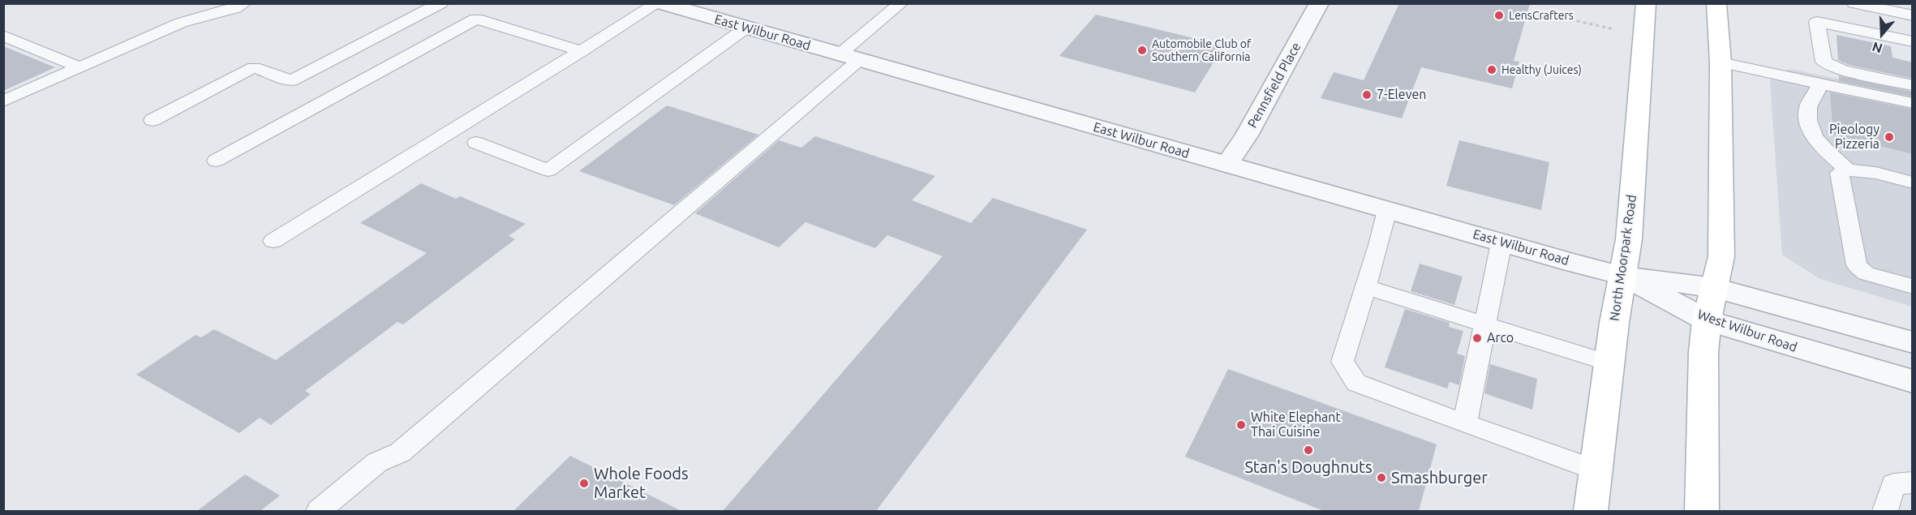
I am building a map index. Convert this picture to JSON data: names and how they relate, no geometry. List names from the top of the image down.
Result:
{
  "streets": {
    "main road": ["North Moorpark Road"],
    "street": ["East Wilbur Road", "Pennsfield Place", "West Wilbur Road"]
  },
  "crossings": [
    ["East Wilbur Road", "Pennsfield Place"],
    ["East Wilbur Road", "North Moorpark Road"],
    ["East Wilbur Road", "West Wilbur Road"],
    ["North Moorpark Road", "West Wilbur Road"]
  ],
  "places": [
    "LensCrafters",
    "Automobile Club of Southern California",
    "Healthy (Juices)",
    "7-Eleven",
    "Pieology Pizzeria",
    "Arco",
    "White Elephant Thai Cuisine",
    "Stan's Doughnuts",
    "Smashburger",
    "Whole Foods Market"
  ],
  "north": "bottom"
}
